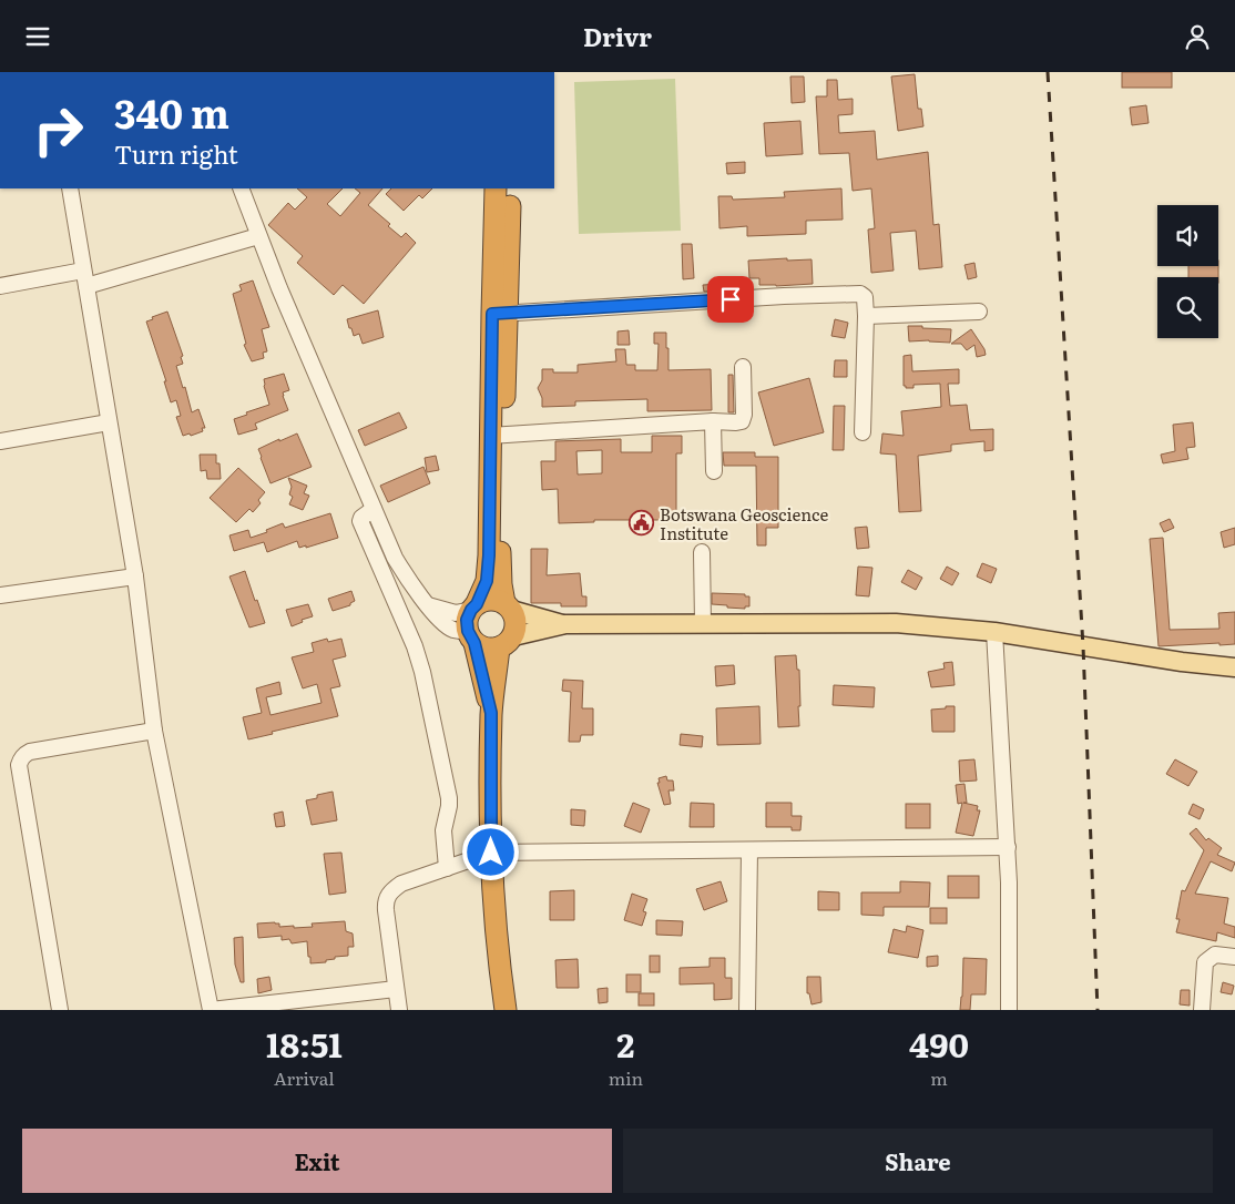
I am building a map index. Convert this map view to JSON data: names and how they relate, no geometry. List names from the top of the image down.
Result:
{
  "places": {
    "public building": ["Botswana Geoscience Institute"]
  },
  "page": {
    "header": "Drivr",
    "turn": ["340 m", "Turn right"],
    "eta": [
      "18:51",
      "Arrival",
      "2",
      "min",
      "490",
      "m"
    ],
    "buttons": ["Exit", "Share"]
  }
}
